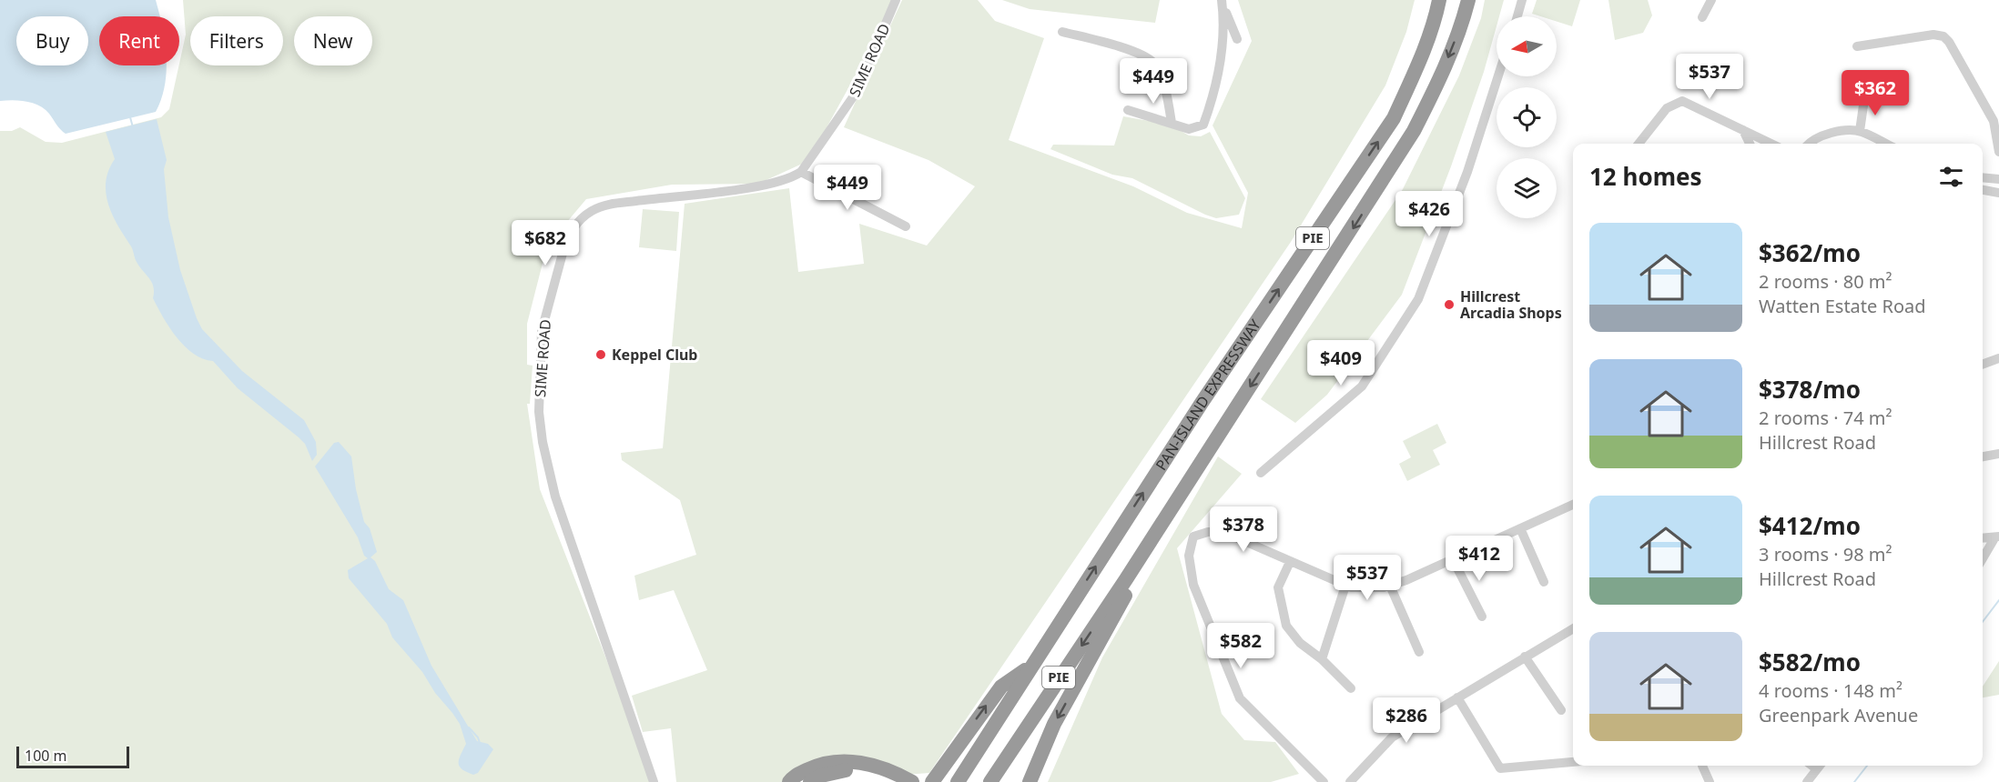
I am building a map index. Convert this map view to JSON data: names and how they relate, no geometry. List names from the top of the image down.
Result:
{
  "streets": {
    "highway": ["PIE", "PAN-ISLAND EXPRESSWAY"],
    "street": ["SIME ROAD"]
  },
  "places": ["Hillcrest Arcadia Shops", "Keppel Club"],
  "scale_bar": "100 m",
  "north": "left",
  "page": {
    "chip": [
      "Buy",
      "Rent",
      "Filters",
      "New"
    ],
    "price": [
      "$537",
      "$449",
      "$362",
      "$449",
      "$426",
      "$682",
      "$409",
      "$378",
      "$412",
      "$537",
      "$582",
      "$286"
    ],
    "heading": "12 homes",
    "list": [
      {
        "name": "$362/mo",
        "note": "2 rooms · 80 m² · Watten Estate Road"
      },
      {
        "name": "$378/mo",
        "note": "2 rooms · 74 m² · Hillcrest Road"
      },
      {
        "name": "$412/mo",
        "note": "3 rooms · 98 m² · Hillcrest Road"
      },
      {
        "name": "$582/mo",
        "note": "4 rooms · 148 m² · Greenpark Avenue"
      }
    ],
    "scale": "100 m"
  }
}
